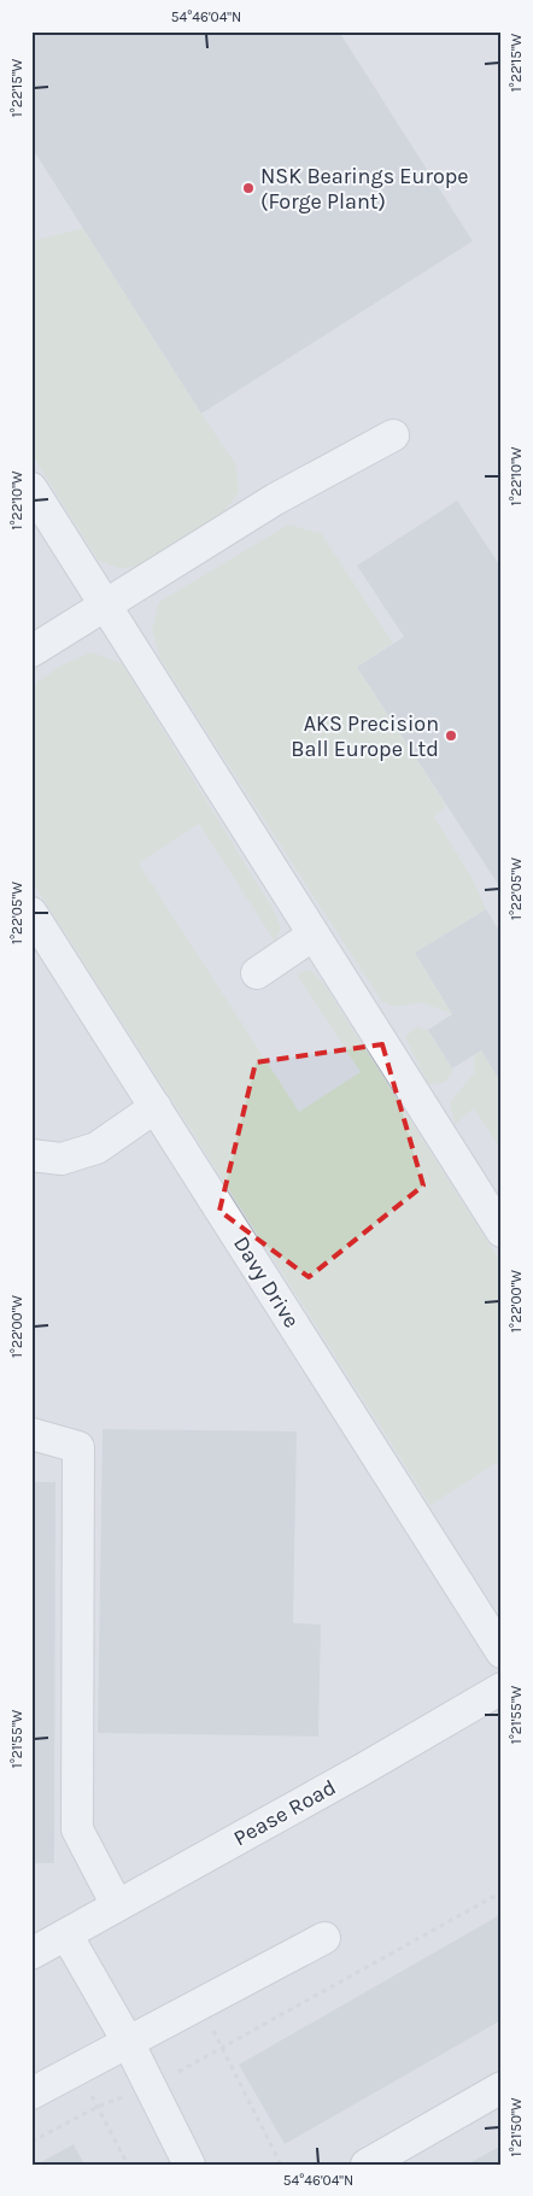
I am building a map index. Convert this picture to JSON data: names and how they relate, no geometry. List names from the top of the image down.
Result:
{
  "streets": {
    "street": ["Davy Drive", "Pease Road"]
  },
  "places": ["NSK Bearings Europe (Forge Plant)", "AKS Precision Ball Europe Ltd"],
  "coordinates": [
    "54°46'04\"N",
    "1°22'15\"W",
    "1°22'10\"W",
    "1°22'05\"W",
    "1°22'00\"W",
    "1°21'55\"W",
    "1°21'50\"W"
  ]
}
